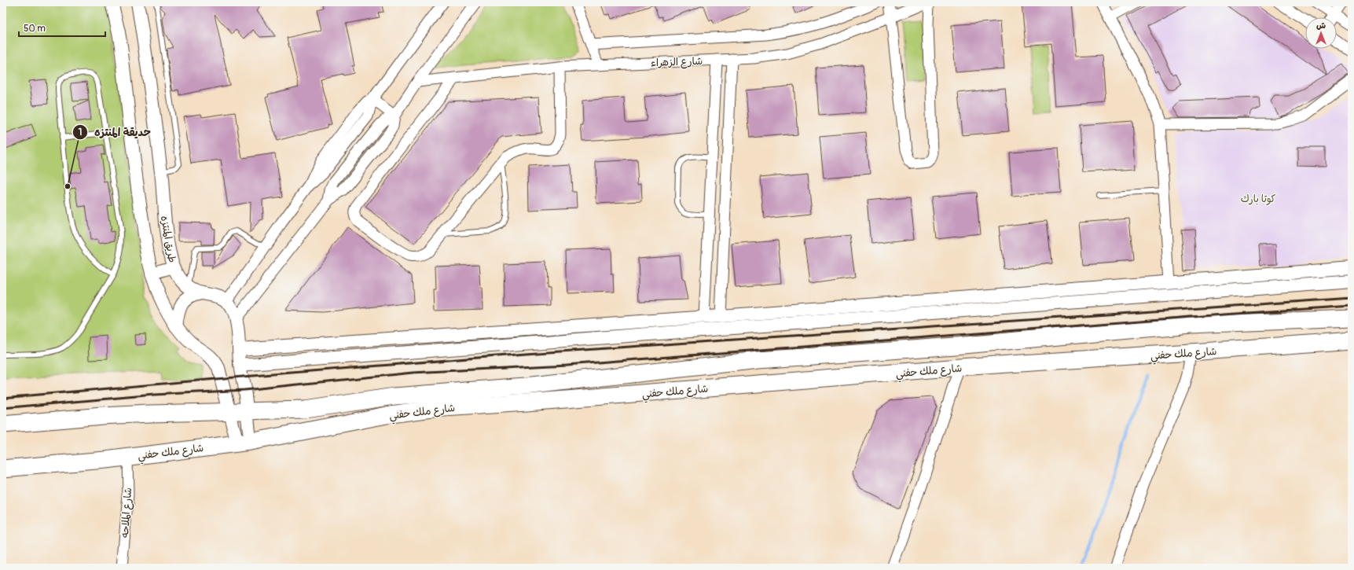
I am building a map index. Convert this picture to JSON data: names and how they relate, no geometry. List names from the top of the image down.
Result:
{
  "streets": {
    "highway": ["شارع ملك حفني"],
    "street": ["شارع الزهراء", "طريق المنتزه", "شارع الملاحه"]
  },
  "crossings": [
    ["شارع ملك حفني", "شارع الملاحه"]
  ],
  "parks": ["كوتا بارك"],
  "places": ["حديقة المنتزه"],
  "scale_bar": "50 m",
  "north": "top"
}
